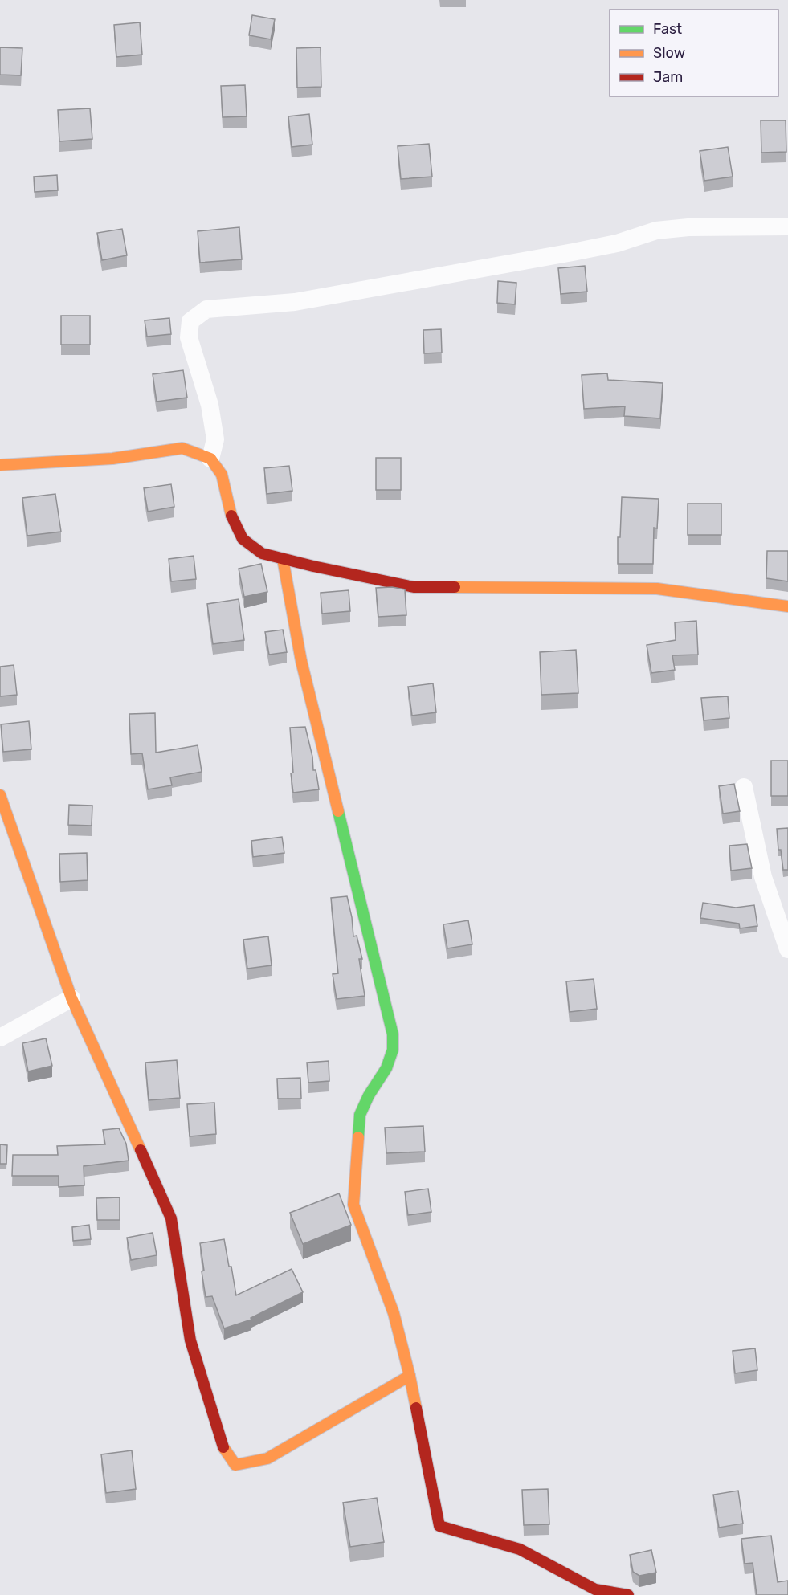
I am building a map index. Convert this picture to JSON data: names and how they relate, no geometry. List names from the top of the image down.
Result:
{
  "legend": ["Fast", "Slow", "Jam"]
}
